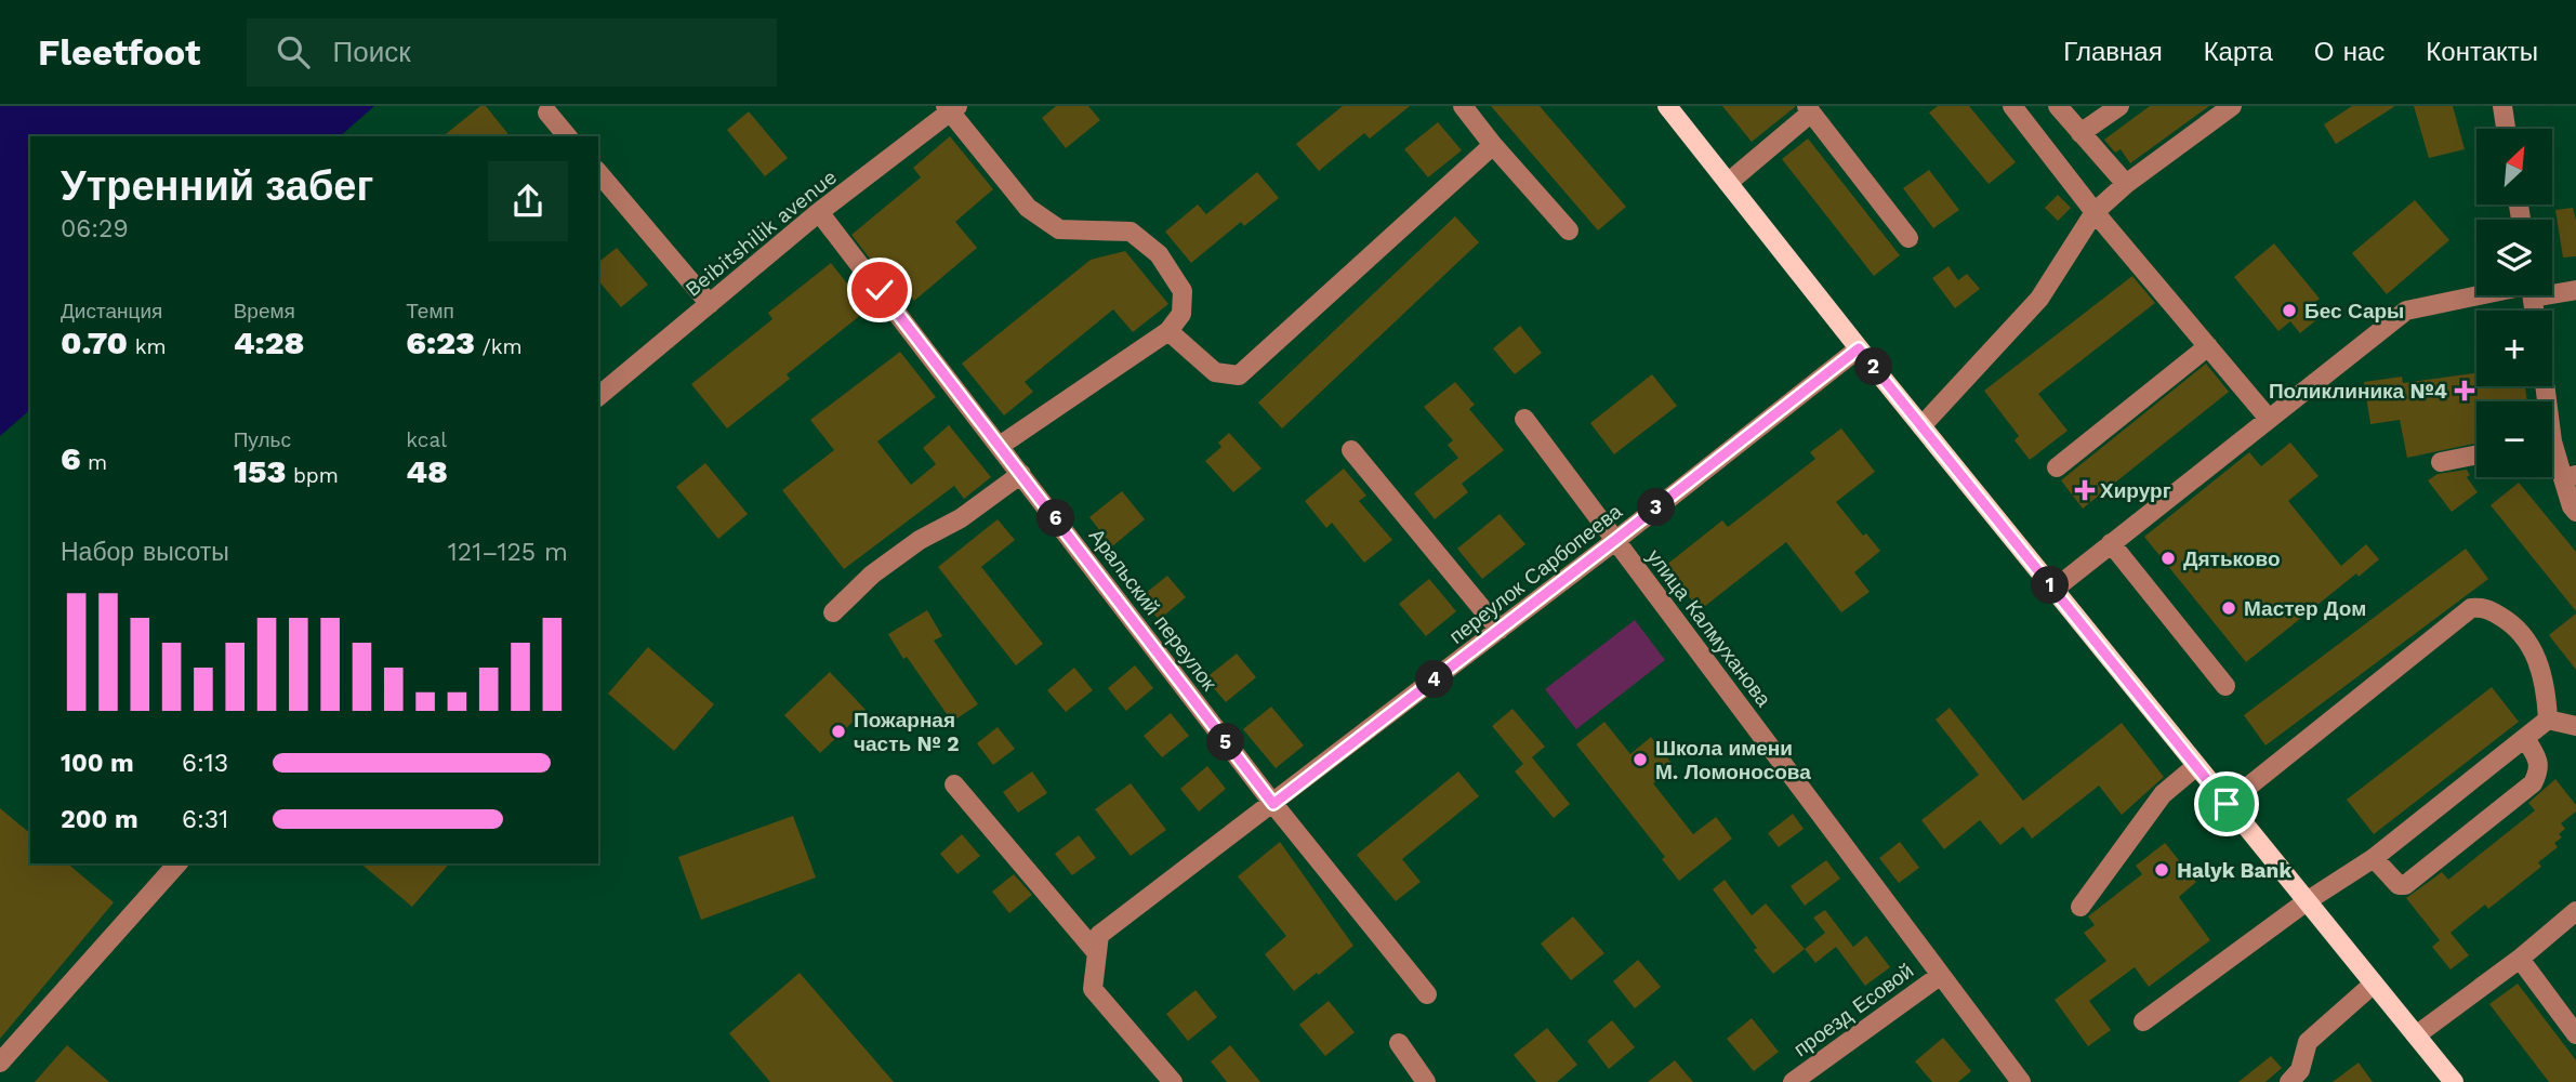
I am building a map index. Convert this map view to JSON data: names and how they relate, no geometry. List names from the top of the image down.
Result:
{
  "streets": {
    "street": [
      "Beibitshilik avenue",
      "переулок Сарбопеева",
      "Аральский переулок",
      "улица Калмуханова",
      "проезд Есовой"
    ]
  },
  "crossings": [
    ["Beibitshilik avenue", "Аральский переулок"],
    ["переулок Сарбопеева", "Аральский переулок"],
    ["переулок Сарбопеева", "улица Калмуханова"],
    ["улица Калмуханова", "проезд Есовой"]
  ],
  "places": {
    "other": [
      "Бес Сары",
      "Дятьково",
      "Мастер Дом",
      "Пожарная часть № 2",
      "Школа имени М. Ломоносова",
      "Halyk Bank"
    ],
    "health": ["Поликлиника №4", "Хирург"]
  },
  "north": "top right",
  "page": {
    "header": "Fleetfoot",
    "search": "Поиск",
    "nav": [
      "Главная",
      "Карта",
      "О нас",
      "Контакты"
    ],
    "map_buttons": ["+", "−"],
    "heading": ["Утренний забег", "06:29"],
    "stats": [
      ["Дистанция", "0.70 km"],
      ["Время", "4:28"],
      ["Темп", "6:23 /km"],
      ["6 m"],
      ["Пульс", "153 bpm"],
      ["kcal", "48"]
    ],
    "pins": [
      "2",
      "3",
      "6",
      "1",
      "4",
      "5"
    ],
    "chart": ["Набор высоты", "121–125 m"],
    "list": [
      {
        "name": "100 m",
        "note": "6:13"
      },
      {
        "name": "200 m",
        "note": "6:31"
      }
    ]
  }
}
